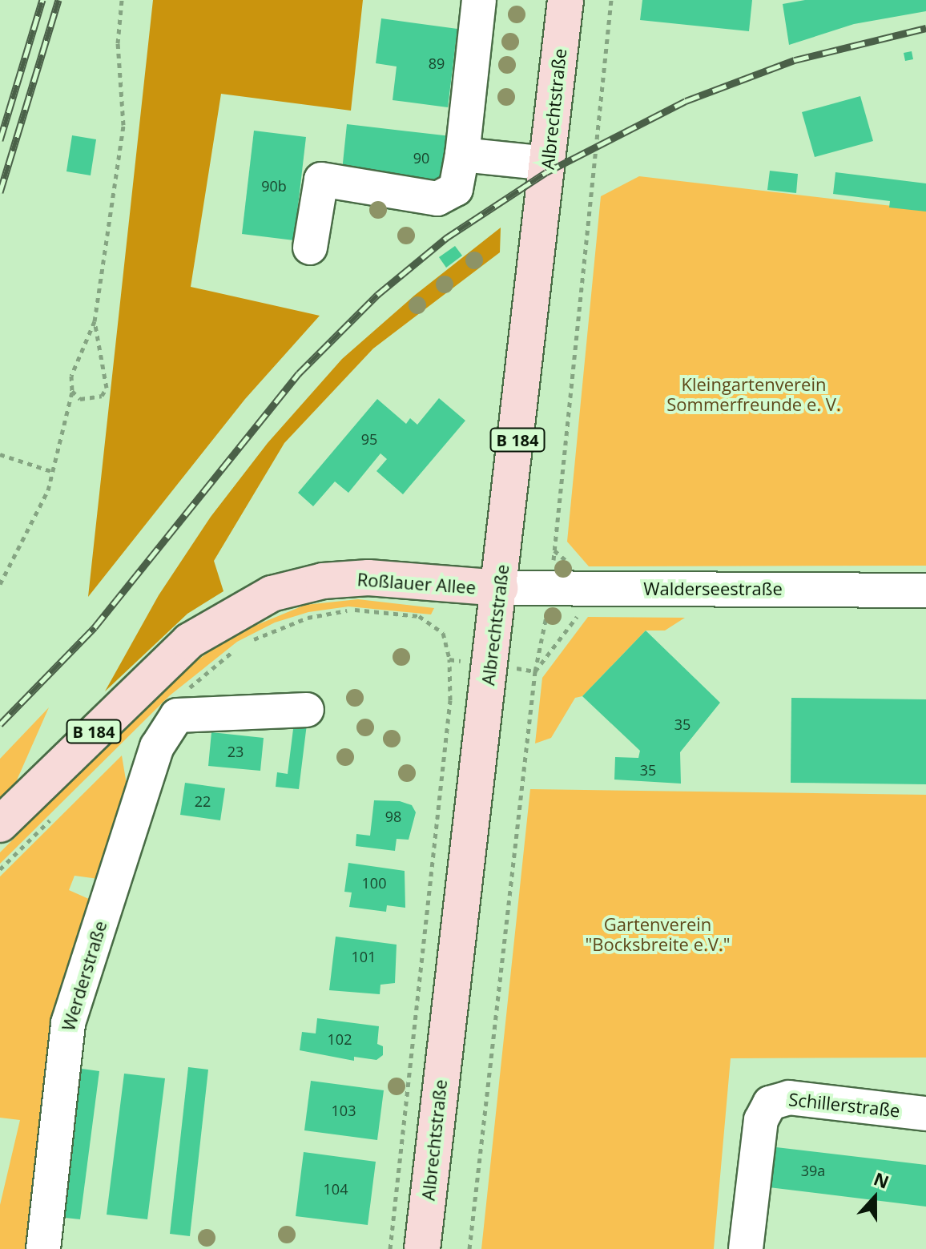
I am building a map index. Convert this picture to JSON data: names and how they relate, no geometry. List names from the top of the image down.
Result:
{
  "streets": {
    "main road": ["Albrechtstraße", "B 184", "Roßlauer Allee"],
    "street": ["Walderseestraße", "Werderstraße", "Schillerstraße"]
  },
  "crossings": [
    ["Albrechtstraße", "Roßlauer Allee"],
    ["Albrechtstraße", "Walderseestraße"],
    ["Roßlauer Allee", "Walderseestraße"]
  ],
  "parks": ["Kleingartenverein Sommerfreunde e. V.", "Gartenverein \"Bocksbreite e.V.\""],
  "house_numbers": [
    "89",
    "90",
    "90b",
    "95",
    "35",
    "23",
    "35",
    "22",
    "98",
    "100",
    "101",
    "102",
    "103",
    "39a",
    "104"
  ],
  "north": "top"
}
